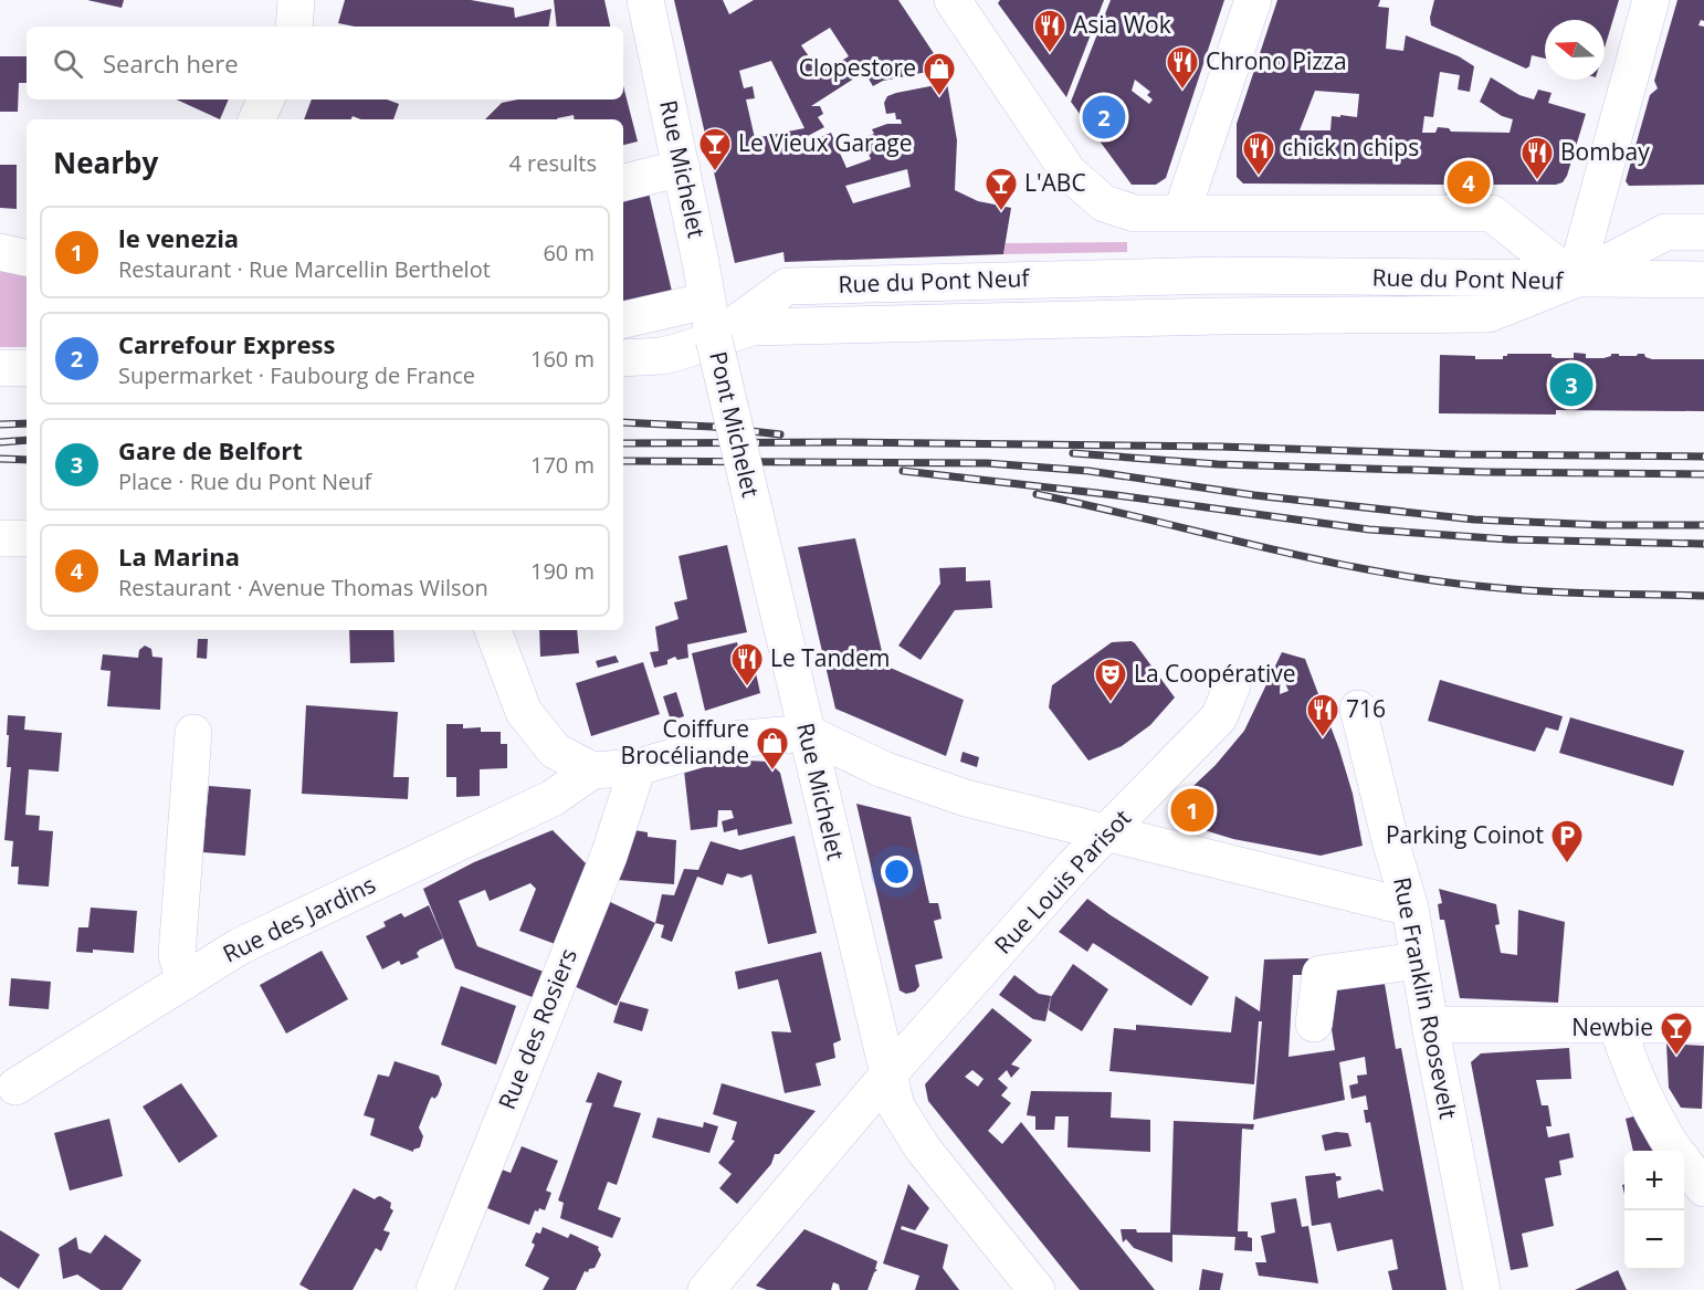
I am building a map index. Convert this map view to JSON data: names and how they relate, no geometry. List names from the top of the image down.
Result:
{
  "streets": {
    "street": [
      "Rue Michelet",
      "Rue du Pont Neuf",
      "Pont Michelet",
      "Rue Louis Parisot",
      "Rue des Jardins",
      "Rue Franklin Roosevelt",
      "Rue des Rosiers"
    ]
  },
  "crossings": [
    ["Rue Michelet", "Rue du Pont Neuf"],
    ["Rue Michelet", "Pont Michelet"],
    ["Rue Michelet", "Rue Louis Parisot"],
    ["Rue du Pont Neuf", "Pont Michelet"]
  ],
  "places": {
    "restaurant": [
      "Asia Wok",
      "Chrono Pizza",
      "chick n chips",
      "Bombay",
      "Le Tandem",
      "716"
    ],
    "shop": ["Clopestore", "Coiffure Brocéliande"],
    "bar": ["Le Vieux Garage", "L'ABC", "Newbie"],
    "theatre": ["La Coopérative"],
    "parking": ["Parking Coinot"]
  },
  "north": "left",
  "page": {
    "search": "Search here",
    "pins": [
      "2",
      "4",
      "3",
      "1"
    ],
    "heading": ["Nearby", "4 results"],
    "list": [
      {
        "mark": "1",
        "name": "le venezia",
        "note": "Restaurant · Rue Marcellin Berthelot",
        "value": "60 m"
      },
      {
        "mark": "2",
        "name": "Carrefour Express",
        "note": "Supermarket · Faubourg de France",
        "value": "160 m"
      },
      {
        "mark": "3",
        "name": "Gare de Belfort",
        "note": "Place · Rue du Pont Neuf",
        "value": "170 m"
      },
      {
        "mark": "4",
        "name": "La Marina",
        "note": "Restaurant · Avenue Thomas Wilson",
        "value": "190 m"
      }
    ],
    "map_buttons": ["+", "−"]
  }
}
